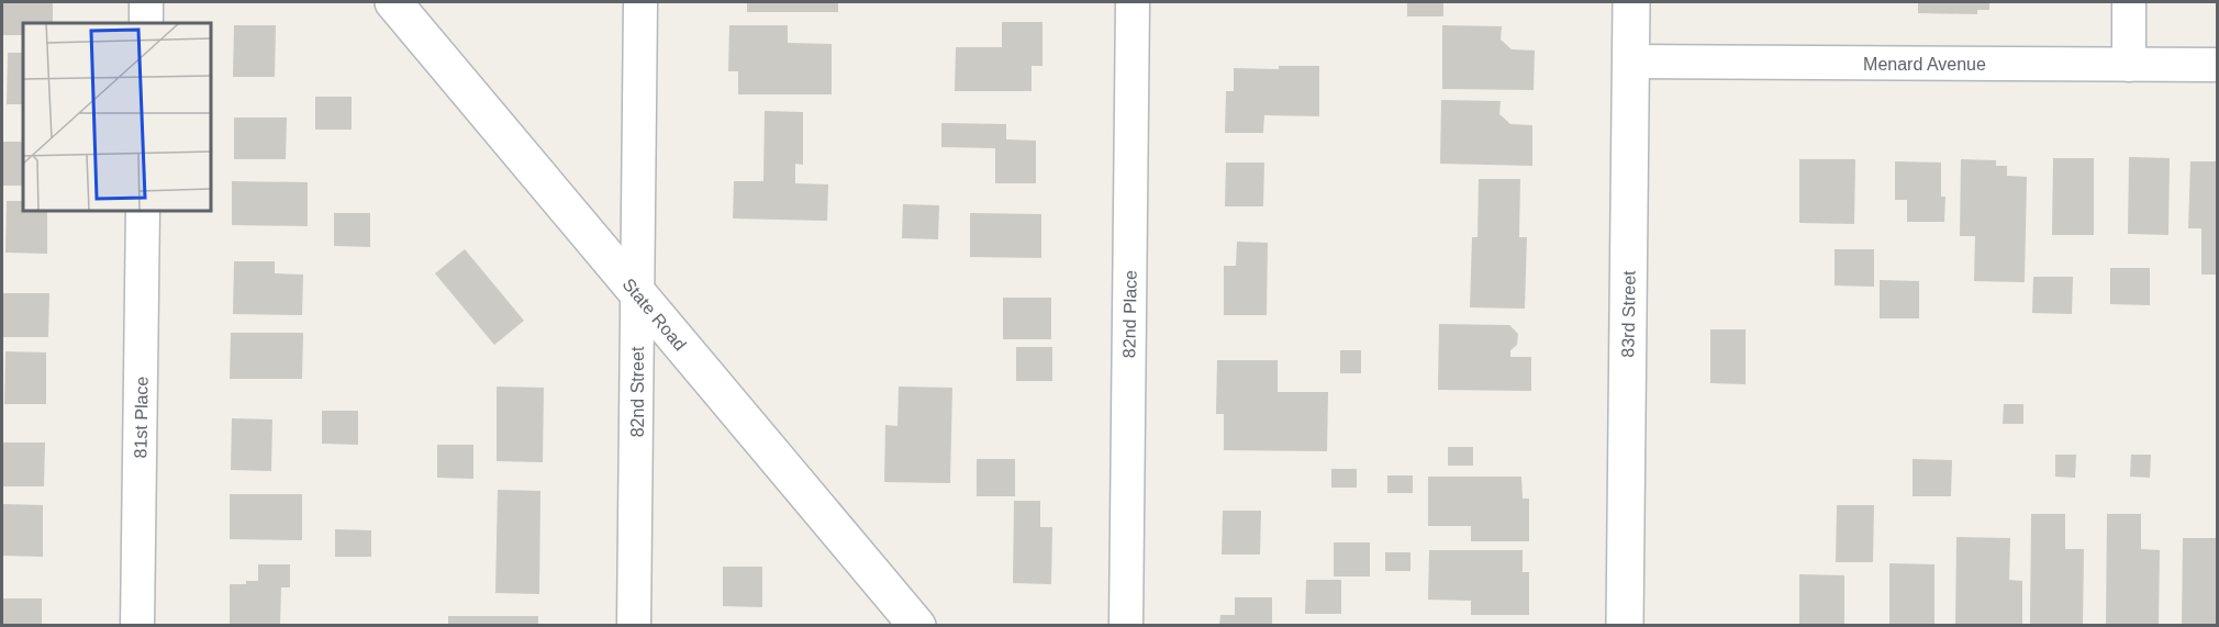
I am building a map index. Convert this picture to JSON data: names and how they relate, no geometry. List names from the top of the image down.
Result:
{
  "streets": {
    "street": [
      "Menard Avenue",
      "State Road",
      "82nd Place",
      "83rd Street",
      "82nd Street",
      "81st Place"
    ]
  },
  "crossings": [
    ["Menard Avenue", "83rd Street"],
    ["State Road", "82nd Street"]
  ]
}
